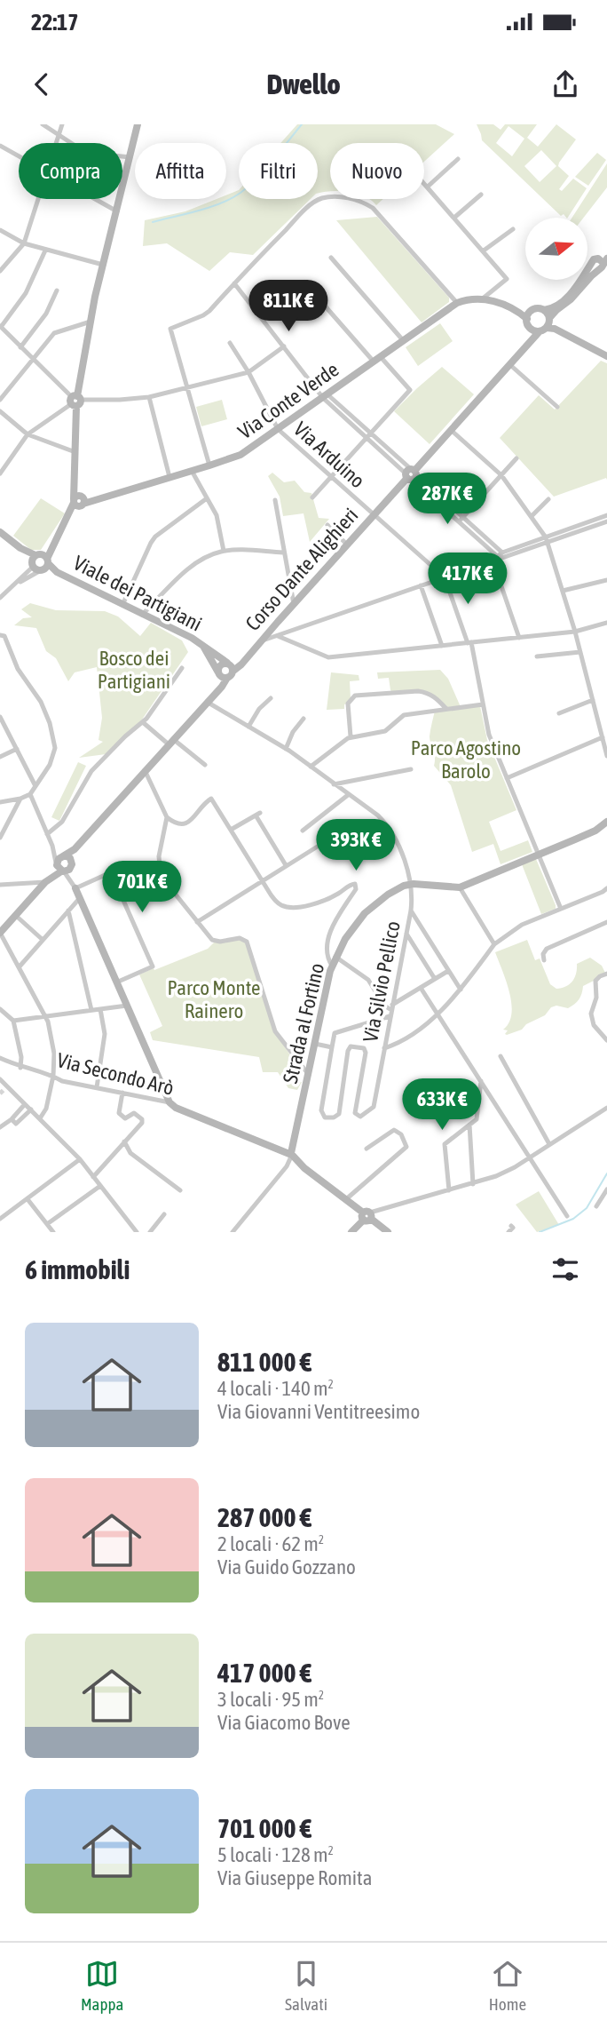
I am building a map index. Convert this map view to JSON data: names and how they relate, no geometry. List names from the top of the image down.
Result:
{
  "streets": {
    "street": [
      "Via Conte Verde",
      "Via Arduino",
      "Corso Dante Alighieri",
      "Viale dei Partigiani",
      "Via Silvio Pellico",
      "Strada al Fortino",
      "Via Secondo Arò"
    ]
  },
  "crossings": [
    ["Via Conte Verde", "Via Arduino"],
    ["Via Arduino", "Corso Dante Alighieri"],
    ["Corso Dante Alighieri", "Viale dei Partigiani"],
    ["Via Silvio Pellico", "Strada al Fortino"],
    ["Strada al Fortino", "Via Secondo Arò"]
  ],
  "parks": ["Bosco dei Partigiani", "Parco Agostino Barolo", "Parco Monte Rainero"],
  "north": "right",
  "page": {
    "status": "22:17",
    "header": "Dwello",
    "chip": [
      "Compra",
      "Affitta",
      "Filtri",
      "Nuovo"
    ],
    "price": [
      "811K €",
      "287K €",
      "417K €",
      "393K €",
      "701K €",
      "633K €"
    ],
    "heading": "6 immobili",
    "list": [
      {
        "name": "811 000 €",
        "note": "4 locali · 140 m² · Via Giovanni Ventitreesimo"
      },
      {
        "name": "287 000 €",
        "note": "2 locali · 62 m² · Via Guido Gozzano"
      },
      {
        "name": "417 000 €",
        "note": "3 locali · 95 m² · Via Giacomo Bove"
      },
      {
        "name": "701 000 €",
        "note": "5 locali · 128 m² · Via Giuseppe Romita"
      }
    ],
    "tabs": ["Mappa", "Salvati", "Home"]
  }
}
